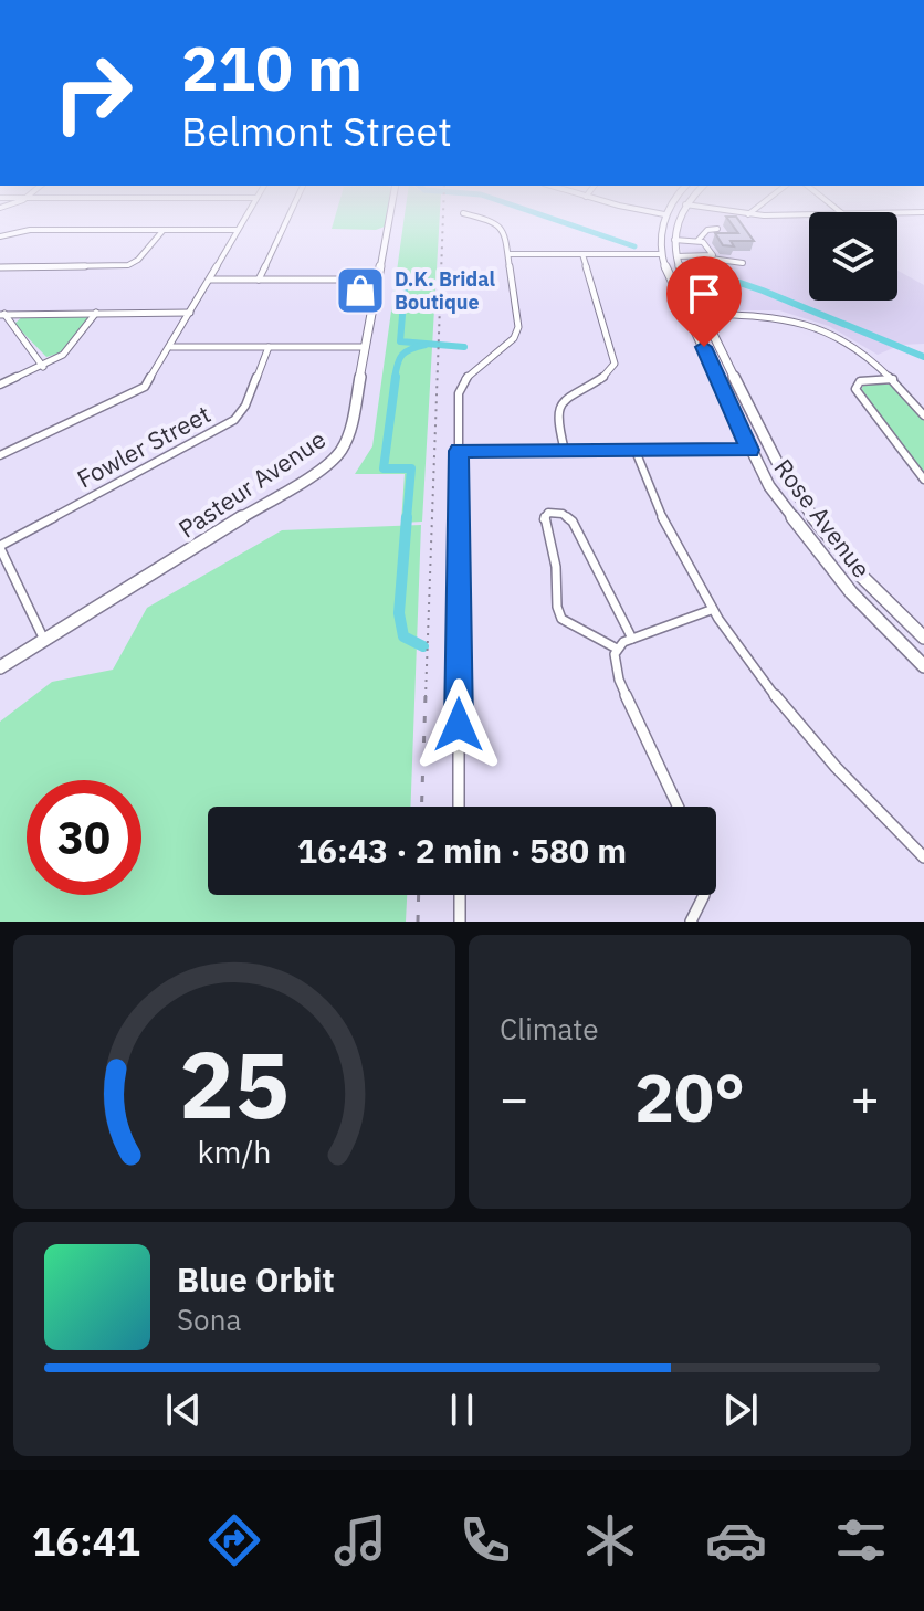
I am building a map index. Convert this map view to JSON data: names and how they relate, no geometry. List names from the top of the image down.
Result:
{
  "streets": {
    "street": ["Fowler Street", "Pasteur Avenue", "Rose Avenue"]
  },
  "places": {
    "shop": ["D.K. Bridal Boutique"]
  },
  "page": {
    "turn": ["210 m", "Belmont Street"],
    "limit": "30",
    "trip": "16:43 · 2 min · 580 m",
    "tile": "Climate",
    "heat": ["−", "20°", "+"],
    "song": ["Blue Orbit", "Sona"],
    "tabs": "16:41",
    "gauge": ["25", "km/h"]
  }
}
